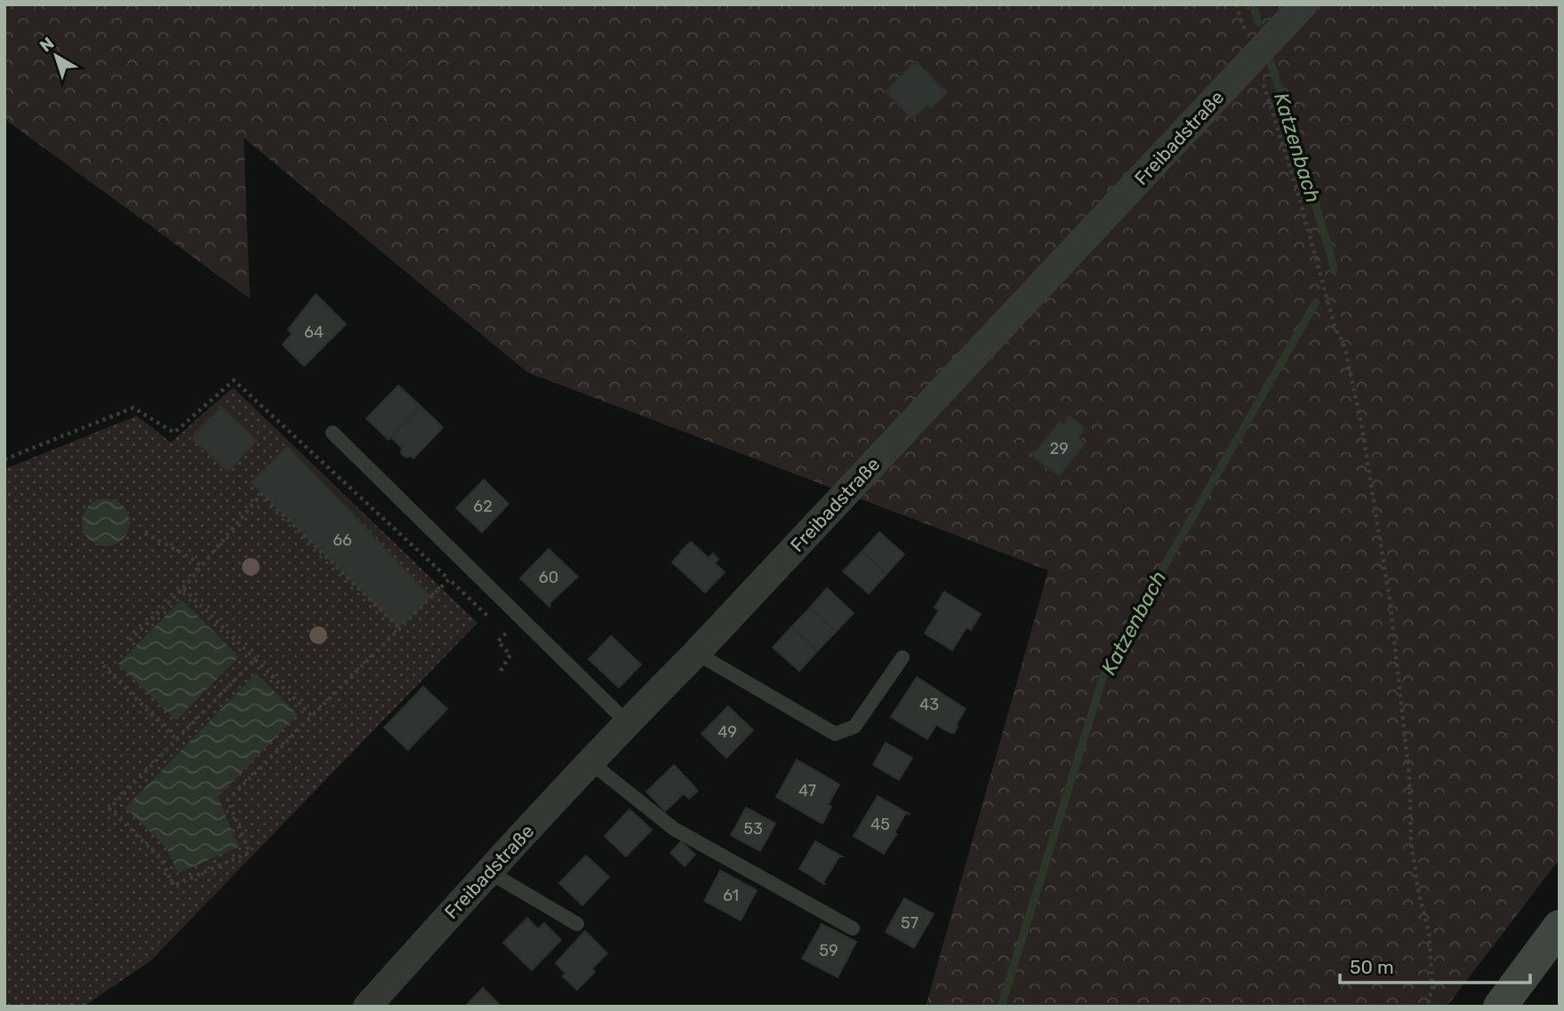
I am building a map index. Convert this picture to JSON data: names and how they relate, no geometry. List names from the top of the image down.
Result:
{
  "streets": {
    "street": ["Freibadstraße"]
  },
  "water": ["Katzenbach"],
  "house_numbers": [
    "64",
    "29",
    "62",
    "66",
    "60",
    "43",
    "49",
    "47",
    "45",
    "53",
    "61",
    "57",
    "59"
  ],
  "scale_bar": "50 m",
  "north": "top left"
}
